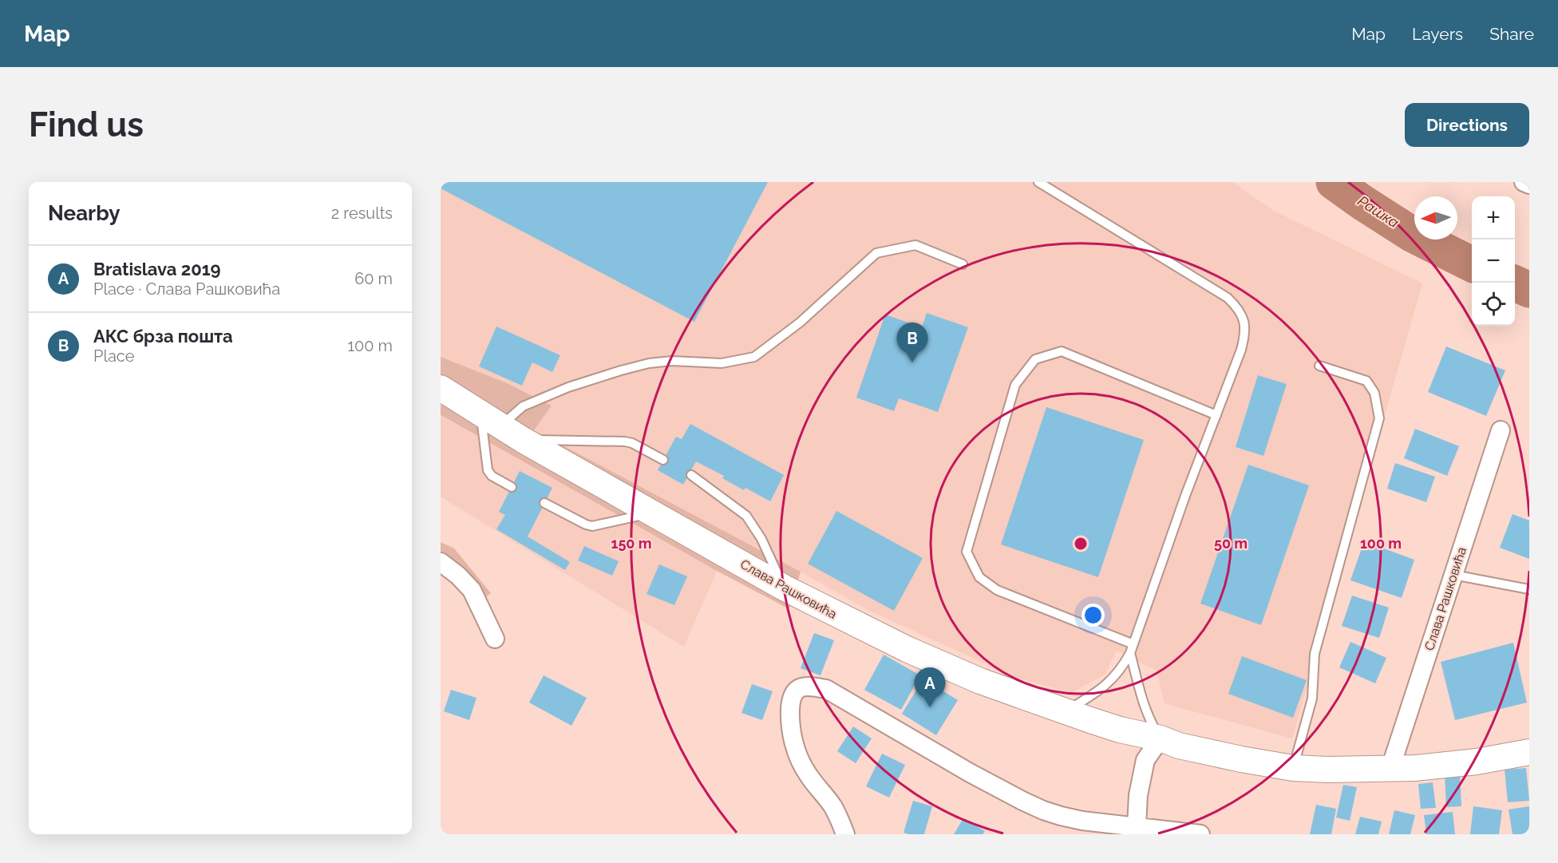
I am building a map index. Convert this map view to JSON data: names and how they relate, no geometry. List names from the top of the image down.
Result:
{
  "streets": {
    "main road": ["Слава Рашковића"]
  },
  "water": ["Рашка"],
  "north": "left",
  "page": {
    "header": "Map",
    "nav": ["Map", "Layers", "Share"],
    "buttons": "Directions",
    "title": "Find us",
    "heading": ["Nearby", "2 results"],
    "map_buttons": ["+", "−"],
    "list": [
      {
        "mark": "A",
        "name": "Bratislava 2019",
        "note": "Place · Слава Рашковића",
        "value": "60 m"
      },
      {
        "mark": "B",
        "name": "АКС брза пошта",
        "note": "Place",
        "value": "100 m"
      }
    ],
    "pins": ["B", "A"]
  },
  "rings": ["50 m", "100 m", "150 m"]
}
